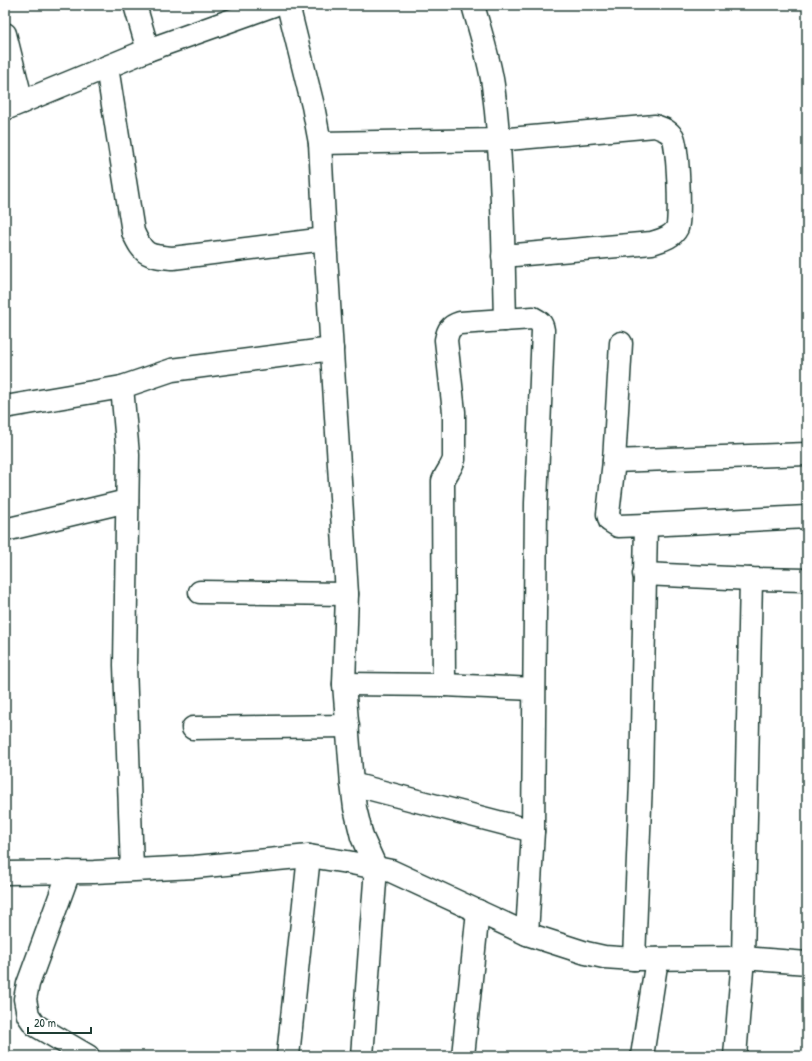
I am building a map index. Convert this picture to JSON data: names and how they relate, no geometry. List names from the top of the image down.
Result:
{
  "scale_bar": "20 m"
}
